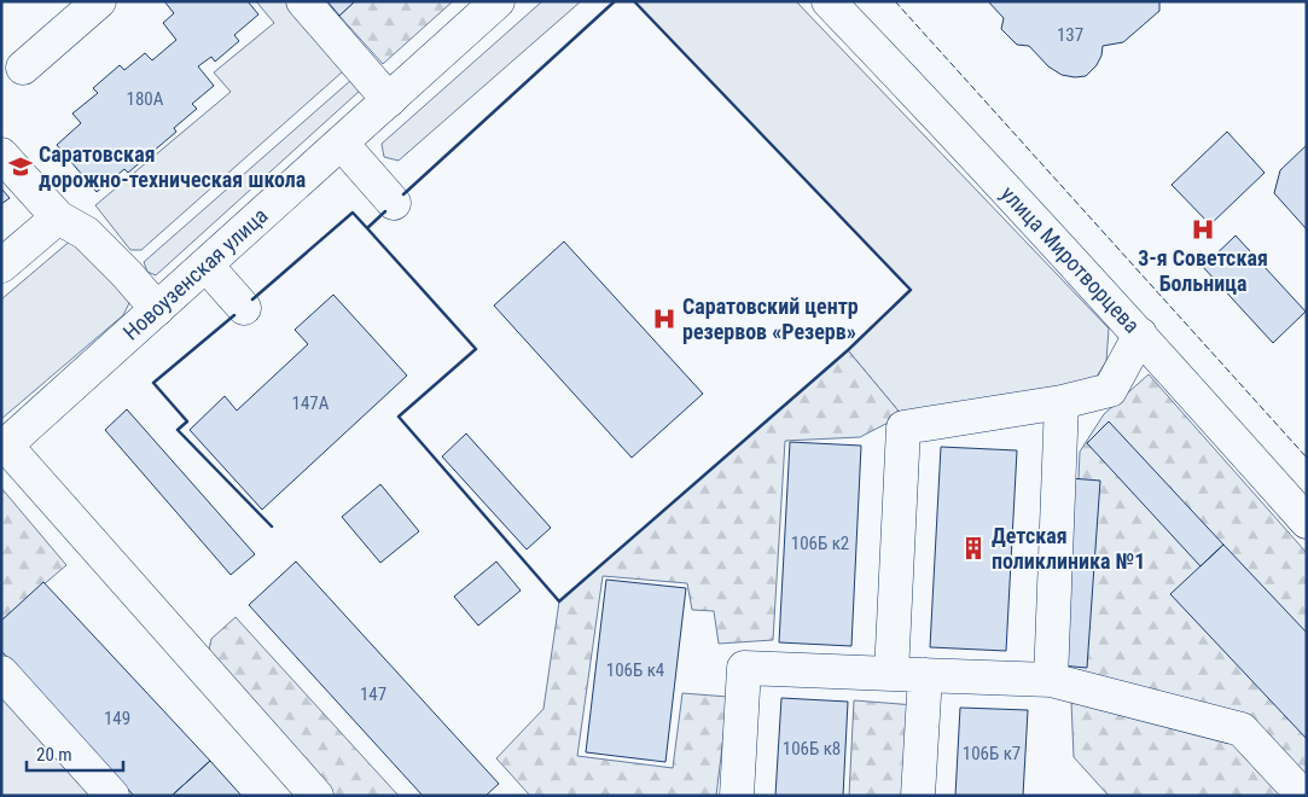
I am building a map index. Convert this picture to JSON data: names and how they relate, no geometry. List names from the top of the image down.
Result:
{
  "streets": {
    "street": ["улица Миротворцева", "Новоузенская улица"]
  },
  "places": {
    "school or university": ["Саратовская дорожно-техническая школа"],
    "hospital": ["3-я Советская Больница", "Саратовский центр резервов «Резерв»"],
    "building": ["Детская поликлиника №1"]
  },
  "house_numbers": [
    "137",
    "180А",
    "147А",
    "106Б к2",
    "106Б к4",
    "147",
    "149",
    "106Б к8",
    "106Б к7"
  ],
  "scale_bar": "20 m"
}
